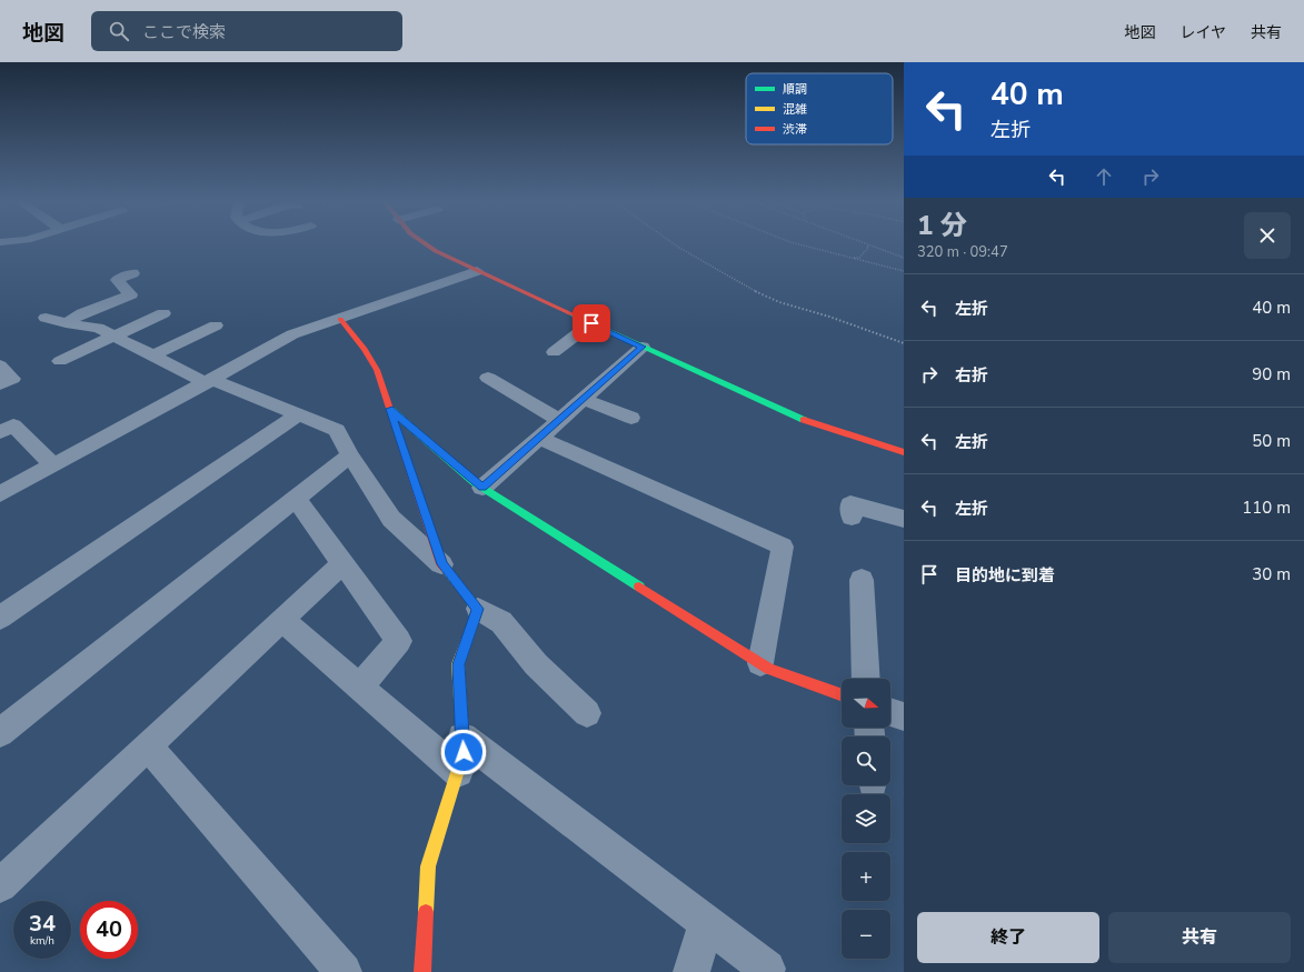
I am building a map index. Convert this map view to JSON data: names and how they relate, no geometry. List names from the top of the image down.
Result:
{
  "legend": ["順調", "混雑", "渋滞"],
  "north": "right",
  "page": {
    "header": "地図",
    "search": "ここで検索",
    "nav": ["地図", "レイヤ", "共有"],
    "turn": ["40 m", "左折"],
    "heading": ["1 分", "320 m · 09:47"],
    "list": [
      {
        "name": "左折",
        "value": "40 m"
      },
      {
        "name": "右折",
        "value": "90 m"
      },
      {
        "name": "左折",
        "value": "50 m"
      },
      {
        "name": "左折",
        "value": "110 m"
      },
      {
        "name": "目的地に到着",
        "value": "30 m"
      }
    ],
    "map_buttons": ["+", "−"],
    "speed": "34 km/h",
    "limit": "40",
    "buttons": ["終了", "共有"]
  }
}
